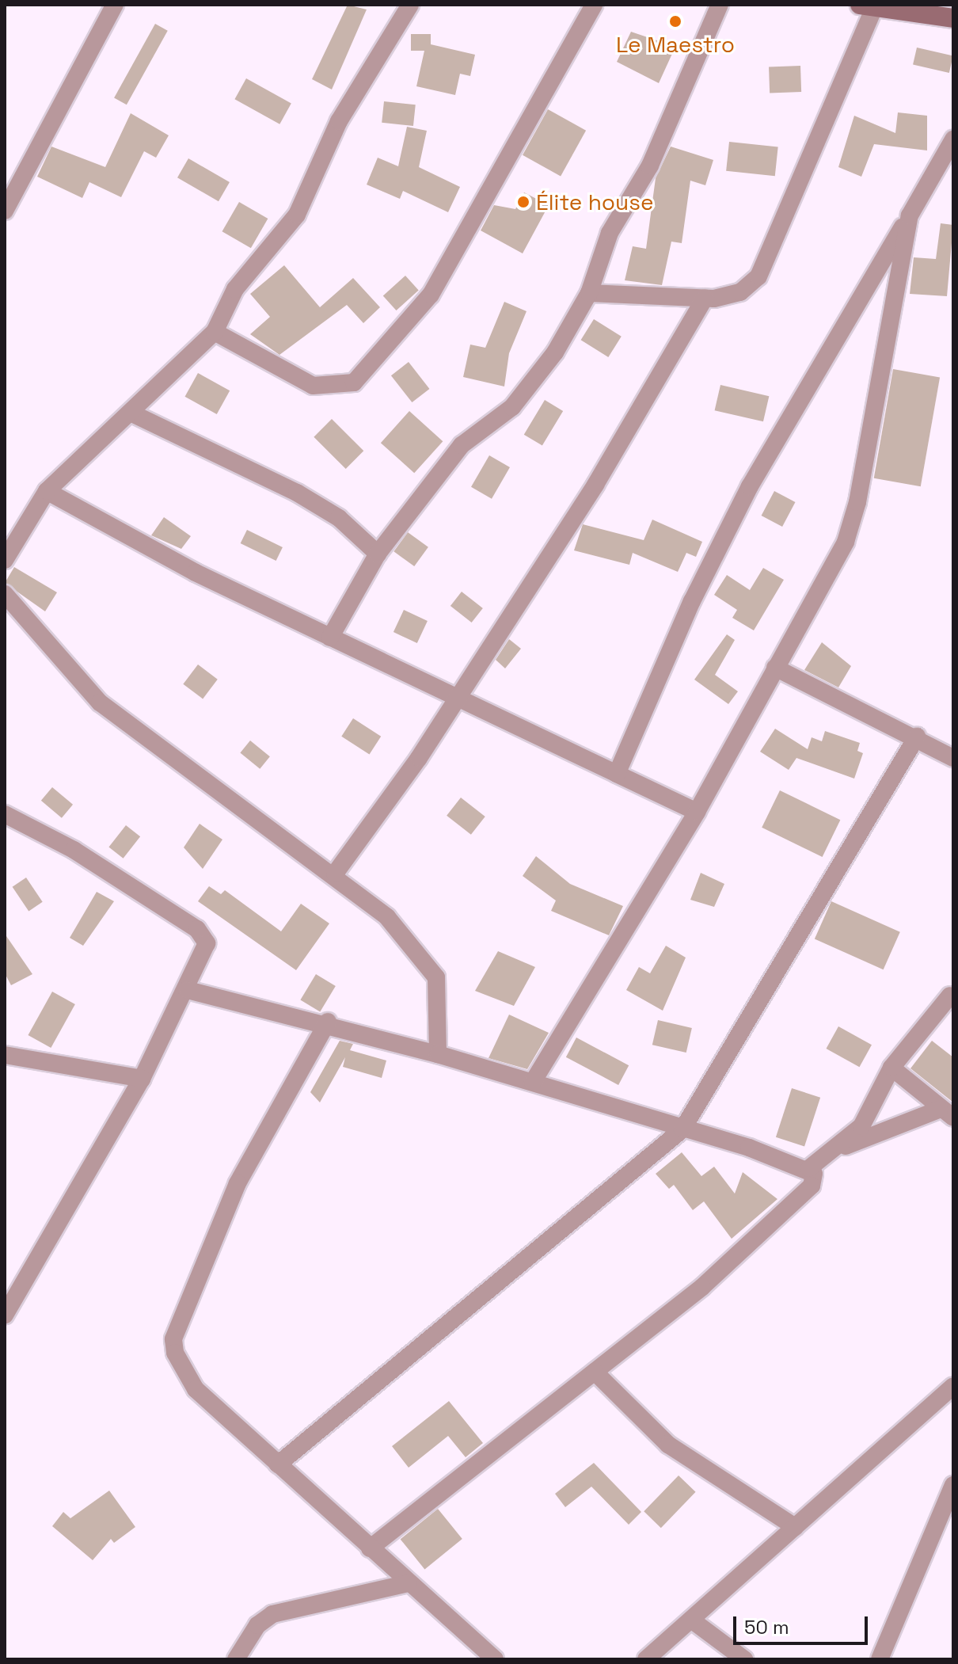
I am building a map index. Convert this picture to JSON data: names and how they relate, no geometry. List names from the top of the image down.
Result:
{
  "places": ["Le Maestro", "Élite house"],
  "scale_bar": "50 m"
}
